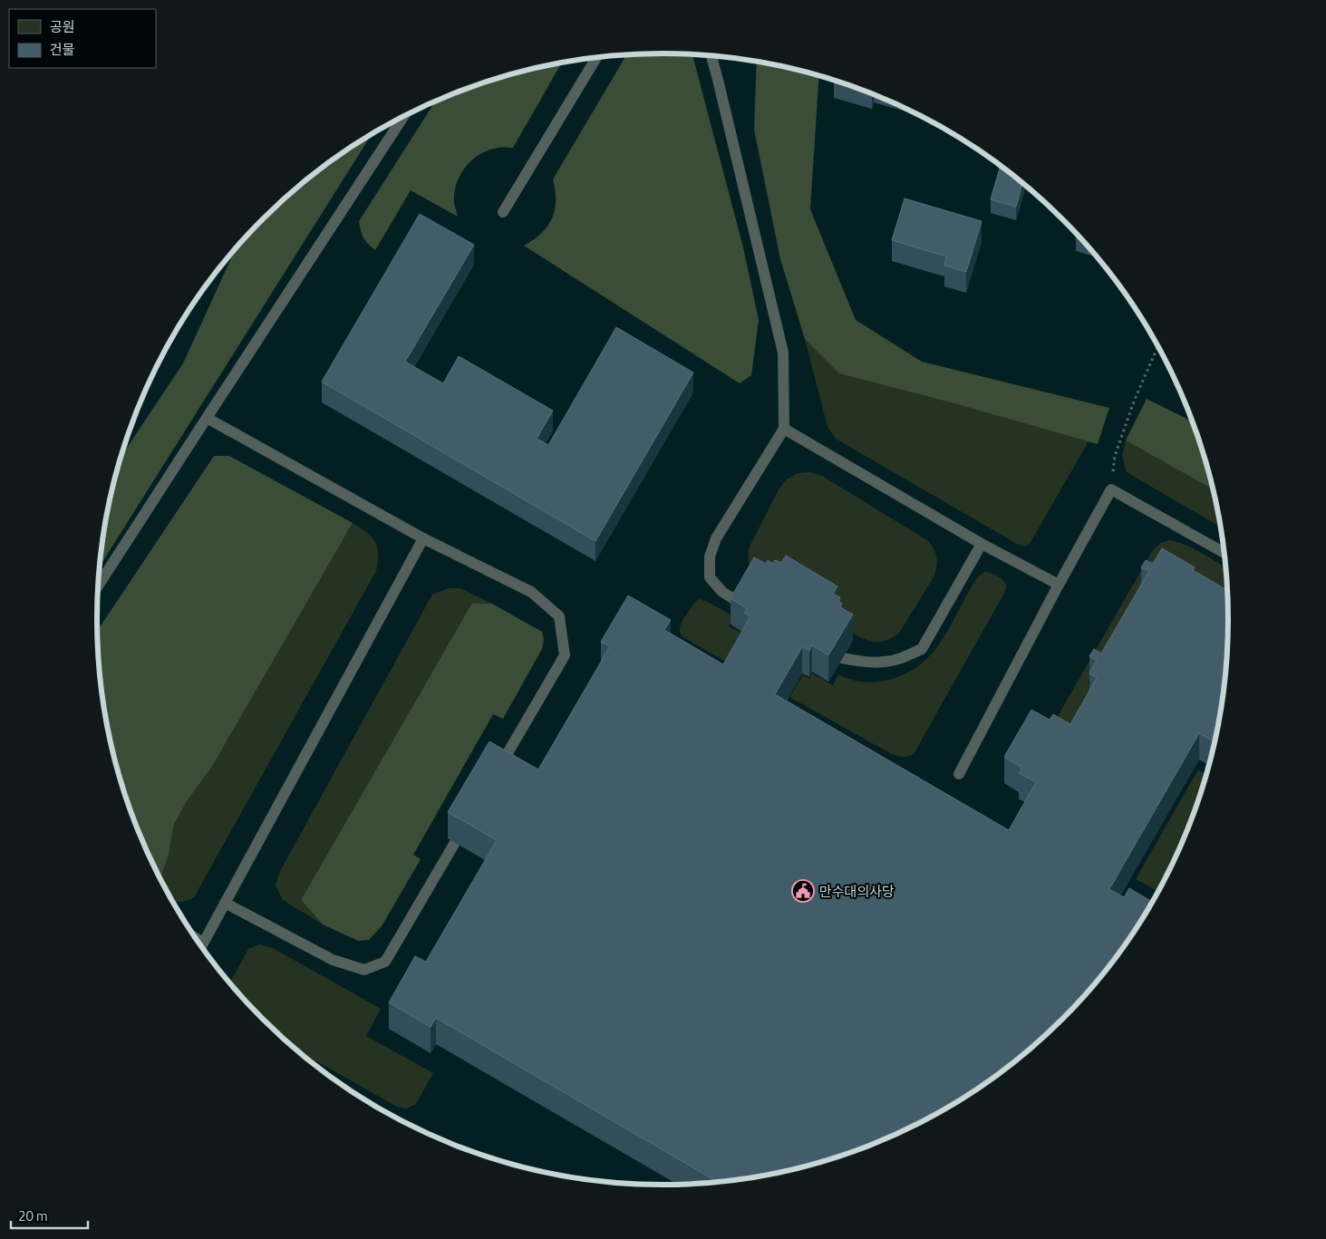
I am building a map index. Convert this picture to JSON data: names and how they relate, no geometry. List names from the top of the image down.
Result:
{
  "places": {
    "public building": ["만수대의사당"]
  },
  "legend": ["공원", "건물"],
  "scale_bar": "20 m"
}
